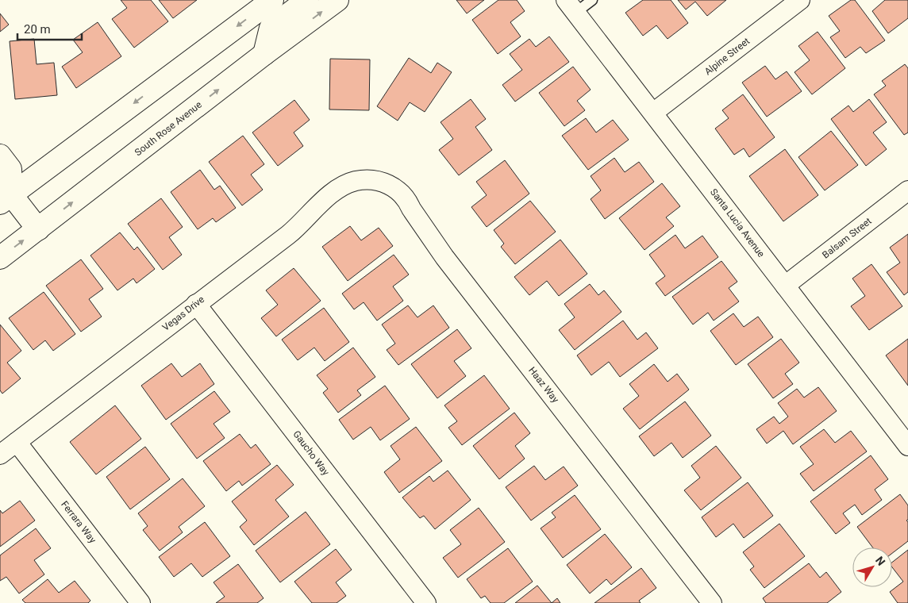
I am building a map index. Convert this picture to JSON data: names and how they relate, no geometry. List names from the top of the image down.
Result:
{
  "streets": {
    "main road": ["South Rose Avenue"],
    "street": [
      "Alpine Street",
      "Santa Lucia Avenue",
      "Balsam Street",
      "Vegas Drive",
      "Haaz Way",
      "Gaucho Way",
      "Ferrara Way"
    ]
  },
  "crossings": [
    ["Alpine Street", "Santa Lucia Avenue"],
    ["Santa Lucia Avenue", "Balsam Street"],
    ["Vegas Drive", "Haaz Way"],
    ["Vegas Drive", "Gaucho Way"],
    ["Vegas Drive", "Ferrara Way"]
  ],
  "scale_bar": "20 m",
  "north": "top right"
}
